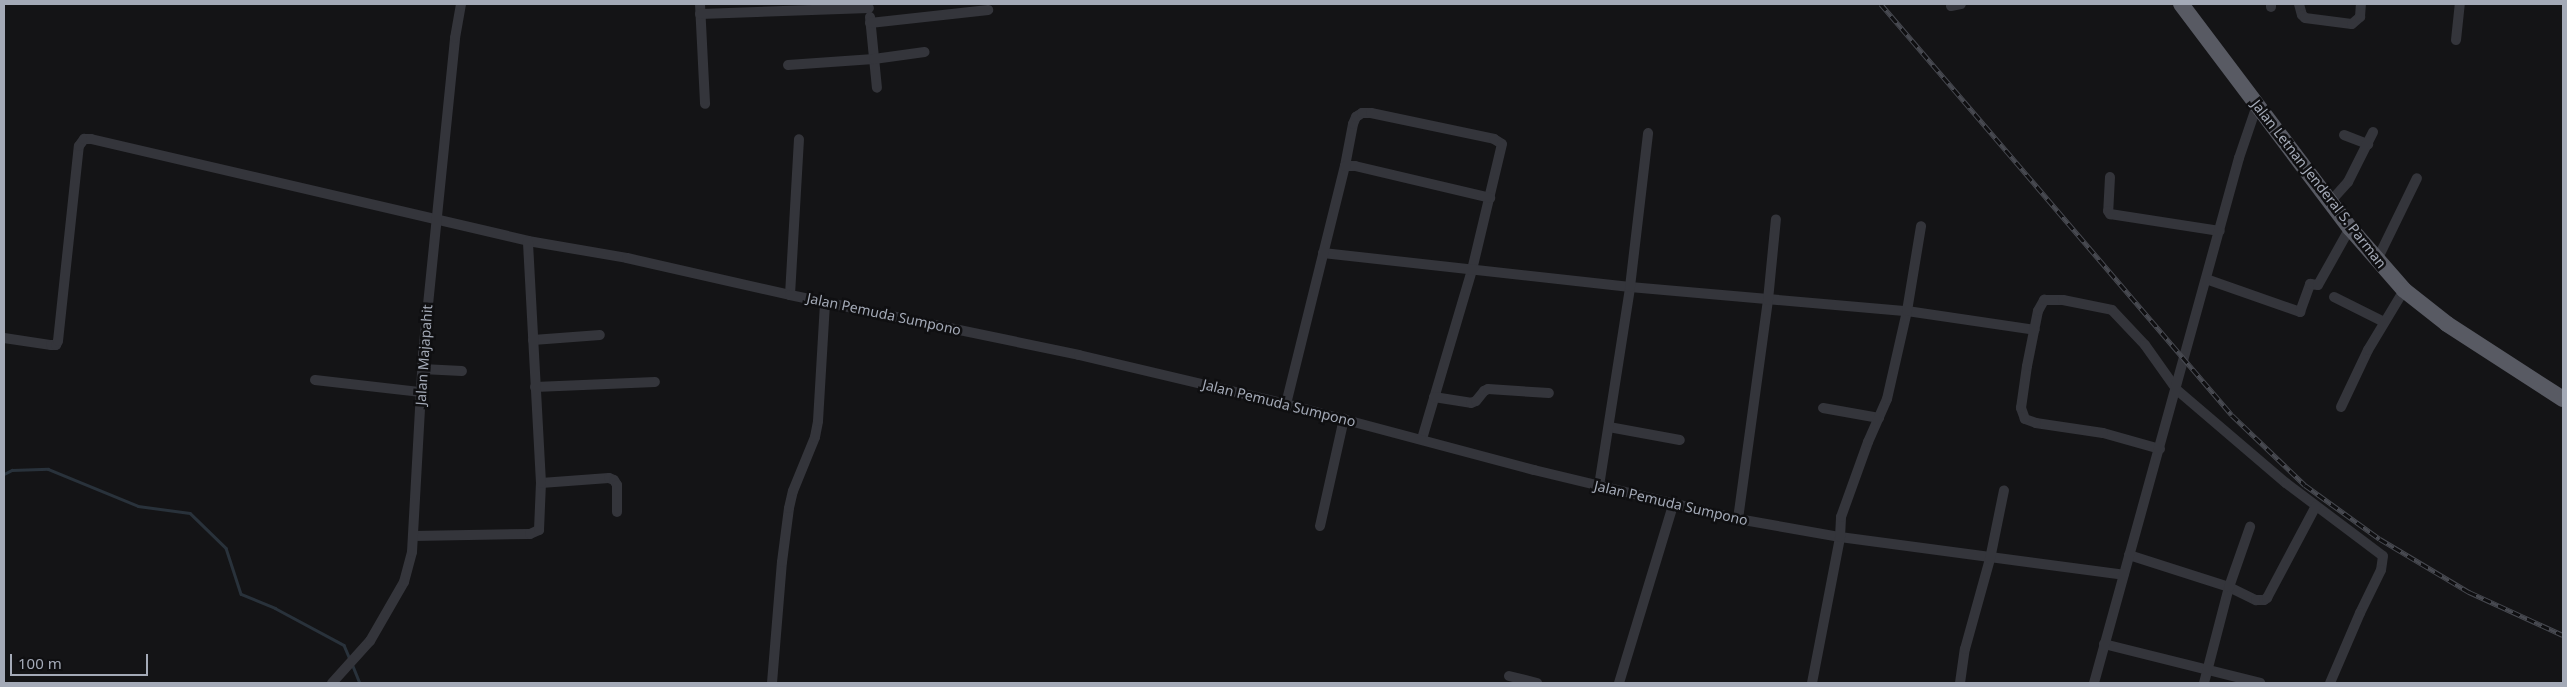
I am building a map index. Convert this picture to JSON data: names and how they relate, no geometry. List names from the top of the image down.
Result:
{
  "streets": {
    "highway": ["Jalan Letnan Jenderal S. Parman"],
    "street": ["Jalan Pemuda Sumpono", "Jalan Majapahit"]
  },
  "crossings": [
    ["Jalan Pemuda Sumpono", "Jalan Majapahit"]
  ],
  "scale_bar": "100 m"
}
